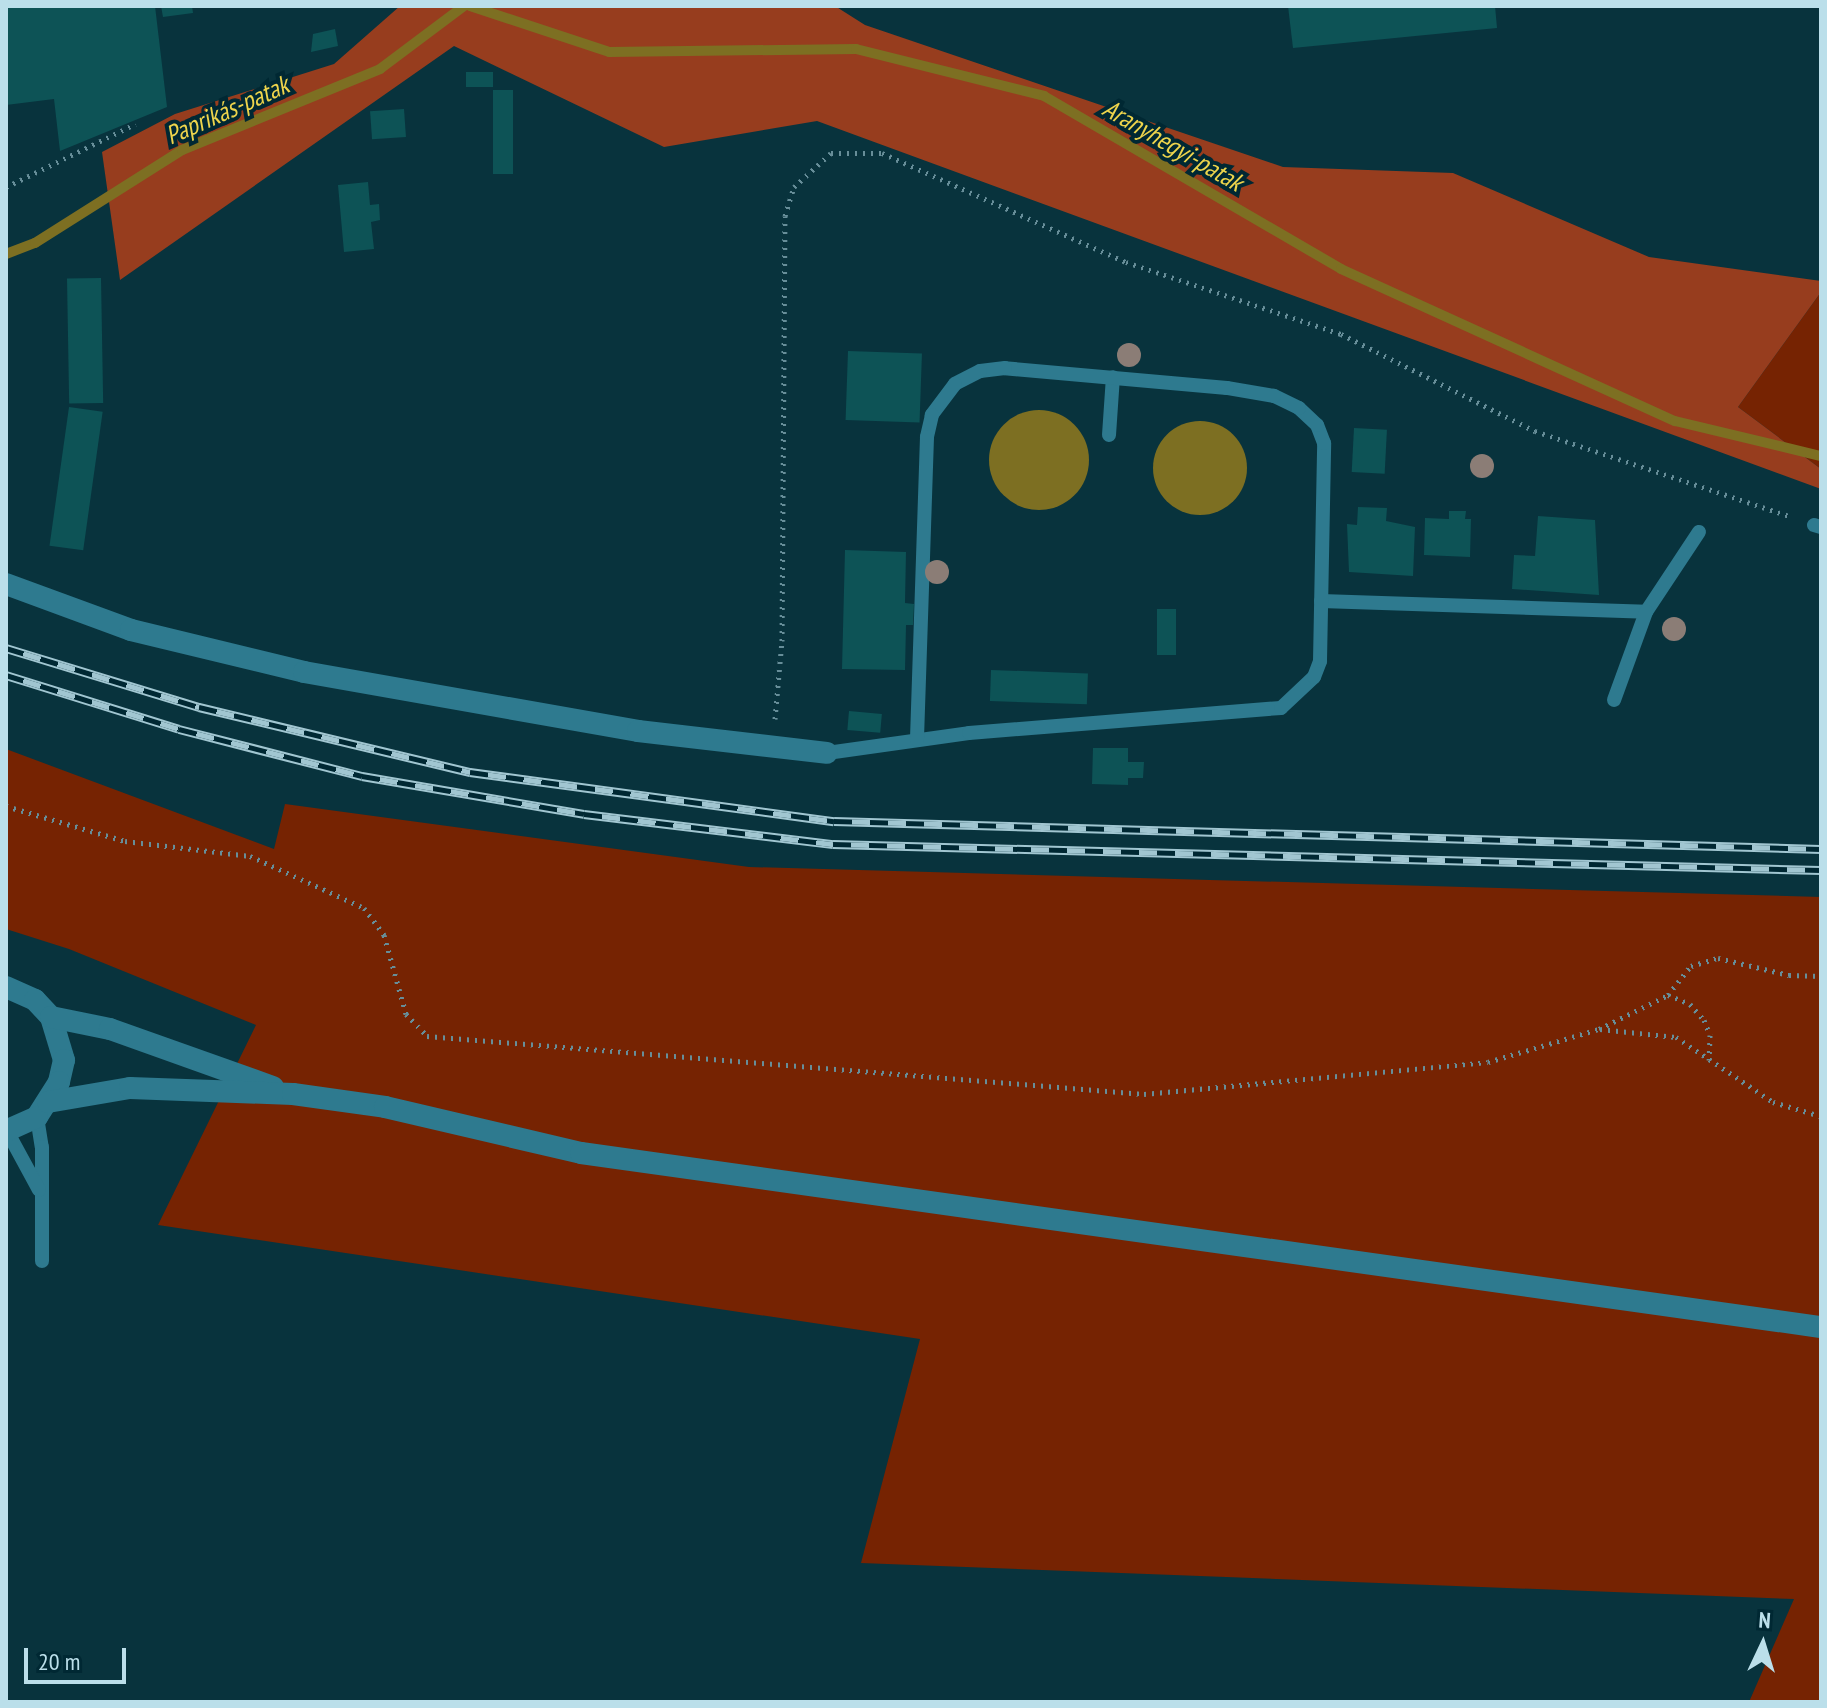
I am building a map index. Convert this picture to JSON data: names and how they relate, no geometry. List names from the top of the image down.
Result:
{
  "water": ["Paprikás-patak", "Aranyhegyi-patak"],
  "scale_bar": "20 m",
  "north": "top"
}
